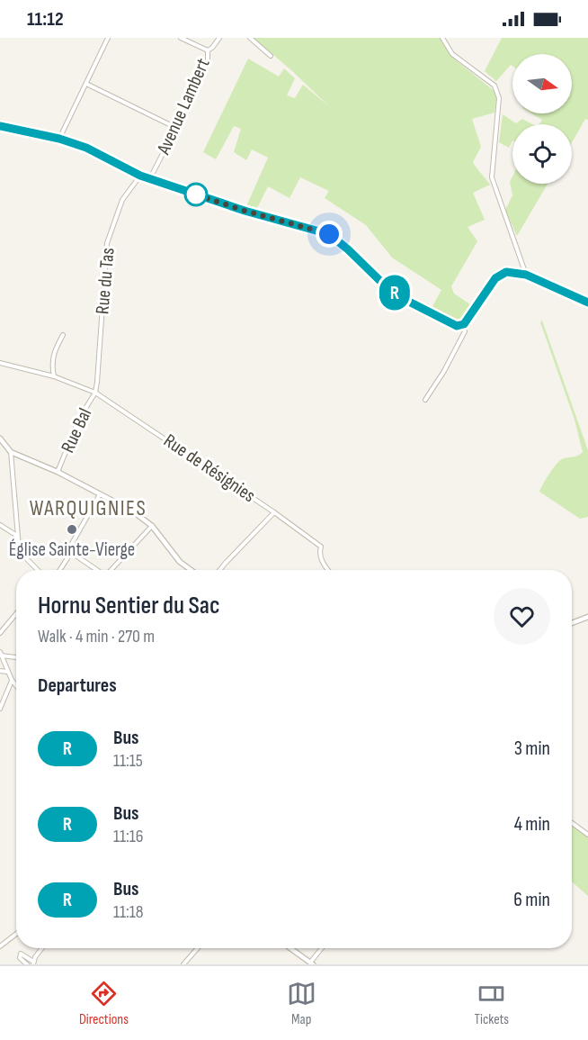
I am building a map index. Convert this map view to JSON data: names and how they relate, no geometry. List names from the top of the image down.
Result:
{
  "streets": {
    "street": [
      "Avenue Lambert",
      "Rue du Tas",
      "Rue Bal",
      "Rue de Résignies"
    ]
  },
  "crossings": [
    ["Rue du Tas", "Rue Bal"],
    ["Rue du Tas", "Rue de Résignies"],
    ["Rue Bal", "Rue de Résignies"]
  ],
  "districts": ["WARQUIGNIES"],
  "places": ["Église Sainte-Vierge"],
  "lines": ["bus line R"],
  "north": "right",
  "page": {
    "status": "11:12",
    "on_map": "R",
    "heading": [
      ["Hornu Sentier du Sac", "Walk · 4 min · 270 m"],
      "Departures"
    ],
    "list": [
      {
        "mark": "R",
        "name": "Bus",
        "note": "11:15",
        "value": "3 min"
      },
      {
        "mark": "R",
        "name": "Bus",
        "note": "11:16",
        "value": "4 min"
      },
      {
        "mark": "R",
        "name": "Bus",
        "note": "11:18",
        "value": "6 min"
      }
    ],
    "tabs": ["Directions", "Map", "Tickets"]
  }
}
